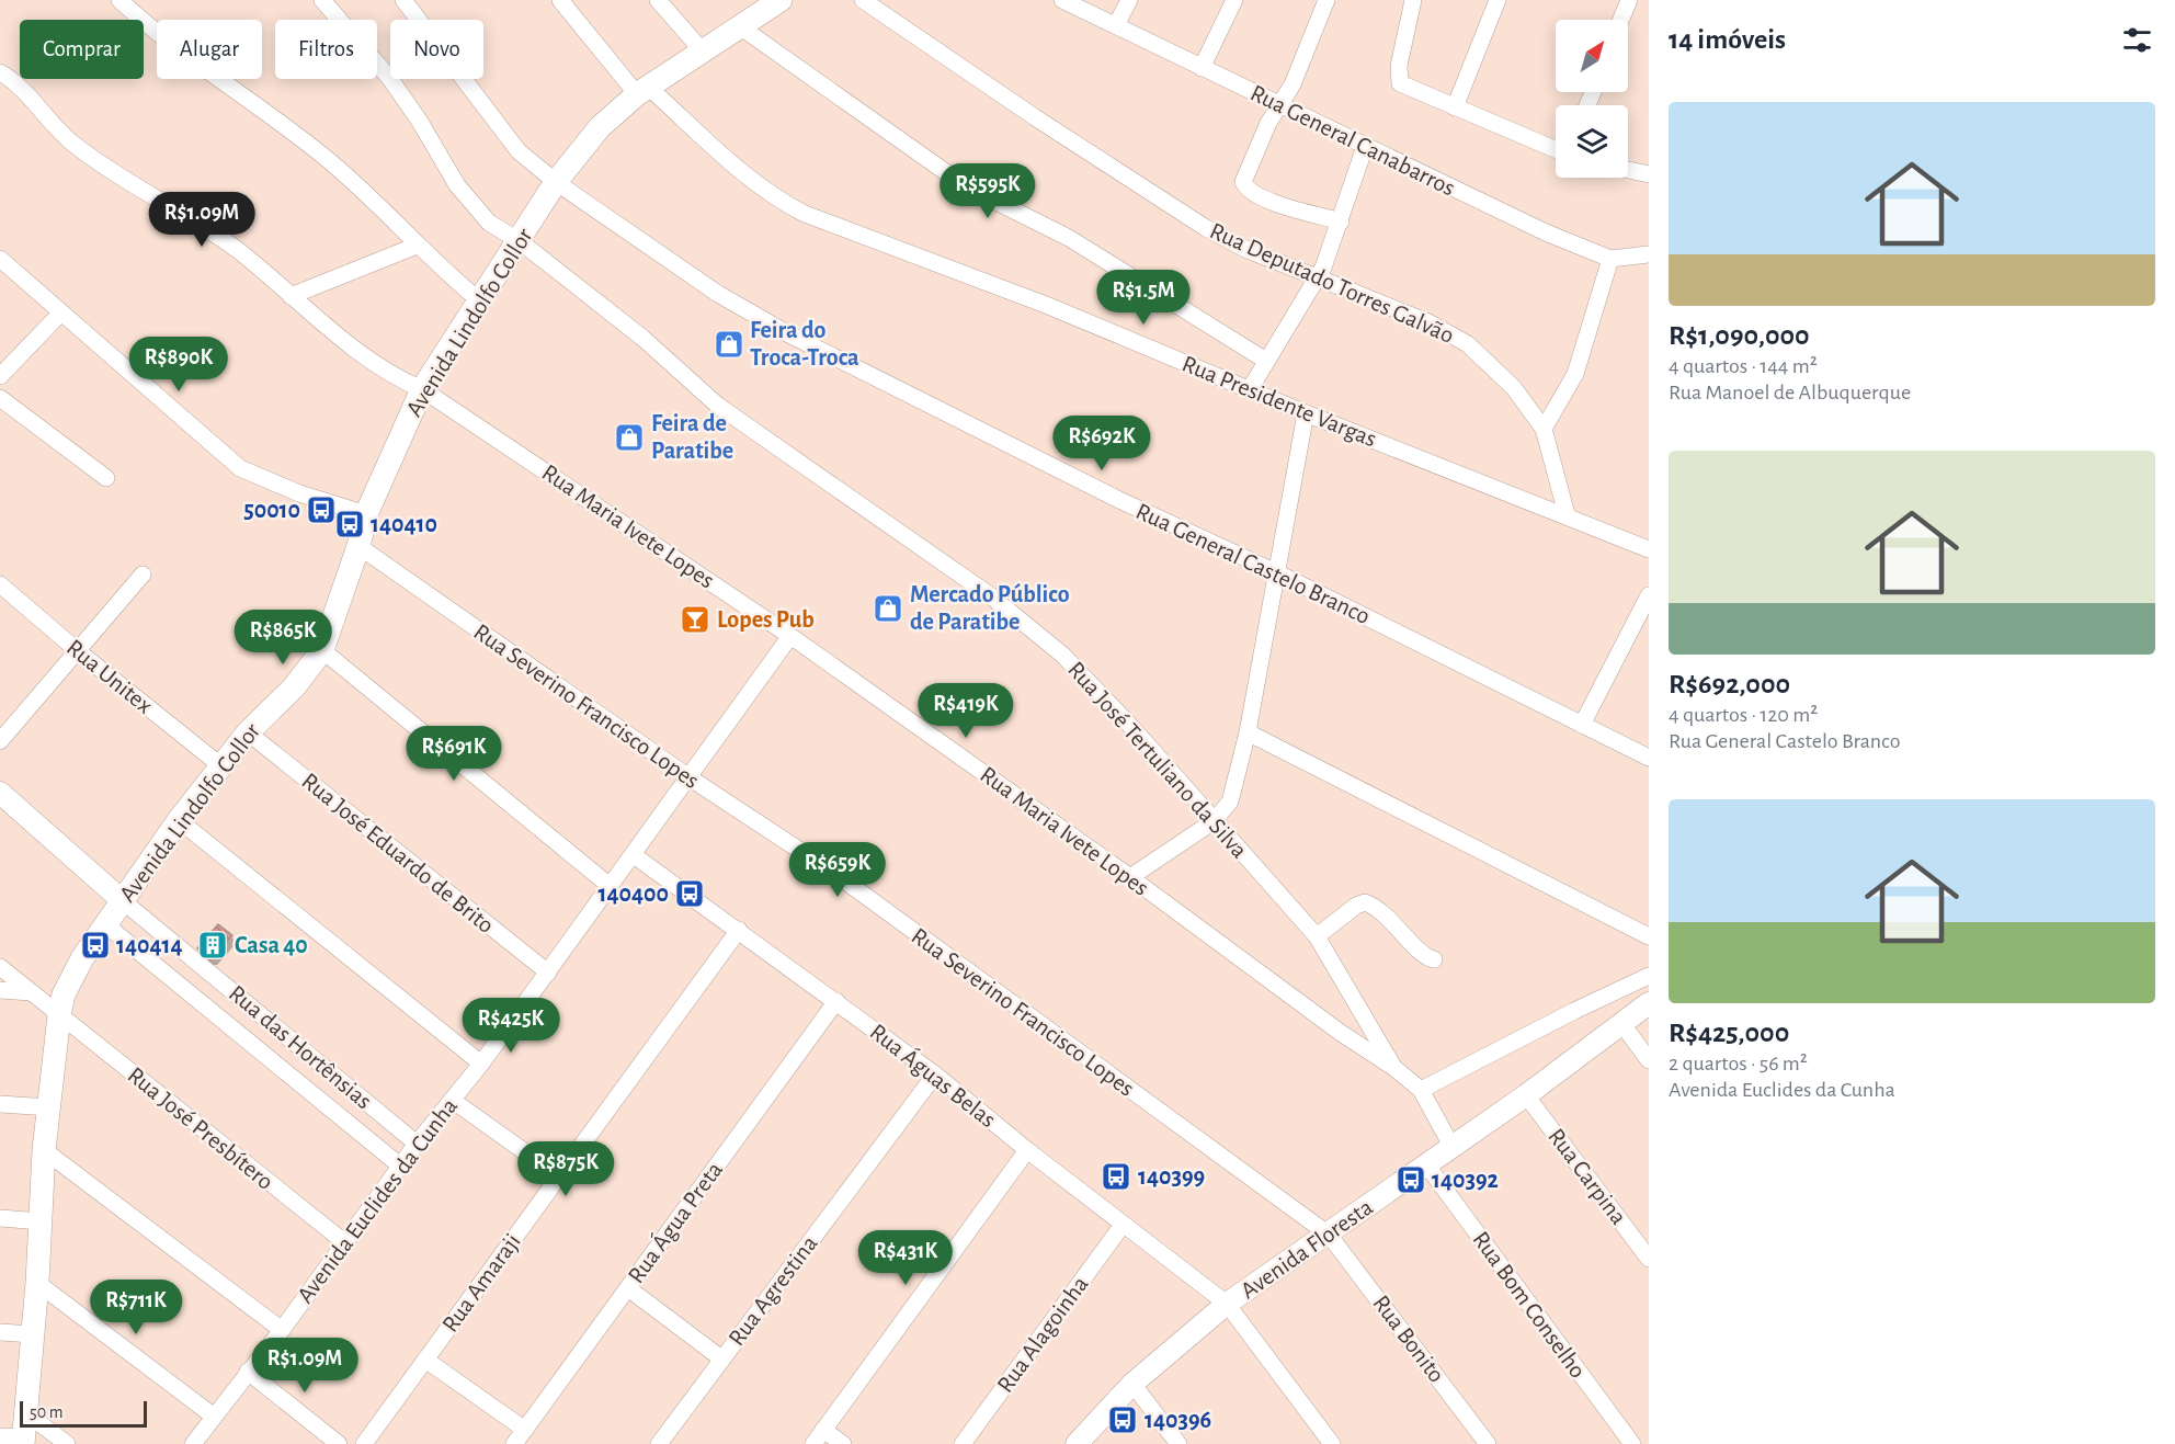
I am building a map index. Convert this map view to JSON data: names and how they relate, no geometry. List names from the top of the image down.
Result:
{
  "streets": {
    "main road": ["Avenida Lindolfo Collor"],
    "street": [
      "Rua General Canabarros",
      "Rua Deputado Torres Galvão",
      "Rua Presidente Vargas",
      "Rua Maria Ivete Lopes",
      "Rua General Castelo Branco",
      "Rua Unitex",
      "Rua Severino Francisco Lopes",
      "Rua José Tertuliano da Silva",
      "Rua José Eduardo de Brito",
      "Rua das Hortênsias",
      "Rua Águas Belas",
      "Rua José Presbítero",
      "Rua Carpina",
      "Avenida Euclides da Cunha",
      "Rua Água Preta",
      "Avenida Floresta",
      "Rua Amaraji",
      "Rua Agrestina",
      "Rua Bom Conselho",
      "Rua Alagoinha",
      "Rua Bonito"
    ]
  },
  "crossings": [
    ["Rua Deputado Torres Galvão", "Rua Presidente Vargas"],
    ["Avenida Lindolfo Collor", "Rua Presidente Vargas"],
    ["Avenida Lindolfo Collor", "Rua Maria Ivete Lopes"],
    ["Avenida Lindolfo Collor", "Rua General Castelo Branco"],
    ["Avenida Lindolfo Collor", "Rua Unitex"],
    ["Avenida Lindolfo Collor", "Rua Severino Francisco Lopes"],
    ["Avenida Lindolfo Collor", "Rua José Tertuliano da Silva"],
    ["Avenida Lindolfo Collor", "Rua José Eduardo de Brito"],
    ["Avenida Lindolfo Collor", "Rua das Hortênsias"],
    ["Avenida Lindolfo Collor", "Rua José Presbítero"],
    ["Rua Maria Ivete Lopes", "Rua José Tertuliano da Silva"],
    ["Rua Maria Ivete Lopes", "Avenida Euclides da Cunha"],
    ["Rua Maria Ivete Lopes", "Avenida Floresta"],
    ["Rua Severino Francisco Lopes", "Avenida Euclides da Cunha"],
    ["Rua Severino Francisco Lopes", "Avenida Floresta"],
    ["Rua Severino Francisco Lopes", "Rua Bonito"],
    ["Rua José Eduardo de Brito", "Avenida Euclides da Cunha"],
    ["Rua das Hortênsias", "Avenida Euclides da Cunha"],
    ["Rua Águas Belas", "Avenida Euclides da Cunha"],
    ["Rua Águas Belas", "Rua Água Preta"],
    ["Rua Águas Belas", "Avenida Floresta"],
    ["Rua Águas Belas", "Rua Amaraji"],
    ["Rua Águas Belas", "Rua Agrestina"],
    ["Rua Águas Belas", "Rua Alagoinha"],
    ["Rua José Presbítero", "Avenida Euclides da Cunha"],
    ["Rua Carpina", "Avenida Floresta"],
    ["Avenida Floresta", "Rua Bom Conselho"],
    ["Avenida Floresta", "Rua Bonito"]
  ],
  "places": {
    "shop": ["Feira do Troca-Troca", "Feira de Paratibe", "Mercado Público de Paratibe"],
    "bus stop": [
      "50010",
      "140410",
      "140400",
      "140414",
      "140399",
      "140392",
      "140396"
    ],
    "bar": ["Lopes Pub"],
    "building": ["Casa 40"]
  },
  "scale_bar": "50 m",
  "north": "top right",
  "page": {
    "heading": "14 imóveis",
    "chip": [
      "Comprar",
      "Alugar",
      "Filtros",
      "Novo"
    ],
    "list": [
      {
        "name": "R$1,090,000",
        "note": "4 quartos · 144 m² · Rua Manoel de Albuquerque"
      },
      {
        "name": "R$692,000",
        "note": "4 quartos · 120 m² · Rua General Castelo Branco"
      },
      {
        "name": "R$425,000",
        "note": "2 quartos · 56 m² · Avenida Euclides da Cunha"
      }
    ],
    "price": [
      "R$595K",
      "R$1.09M",
      "R$1.5M",
      "R$890K",
      "R$692K",
      "R$865K",
      "R$419K",
      "R$691K",
      "R$659K",
      "R$425K",
      "R$875K",
      "R$431K",
      "R$711K",
      "R$1.09M"
    ],
    "scale": "50 m"
  }
}
